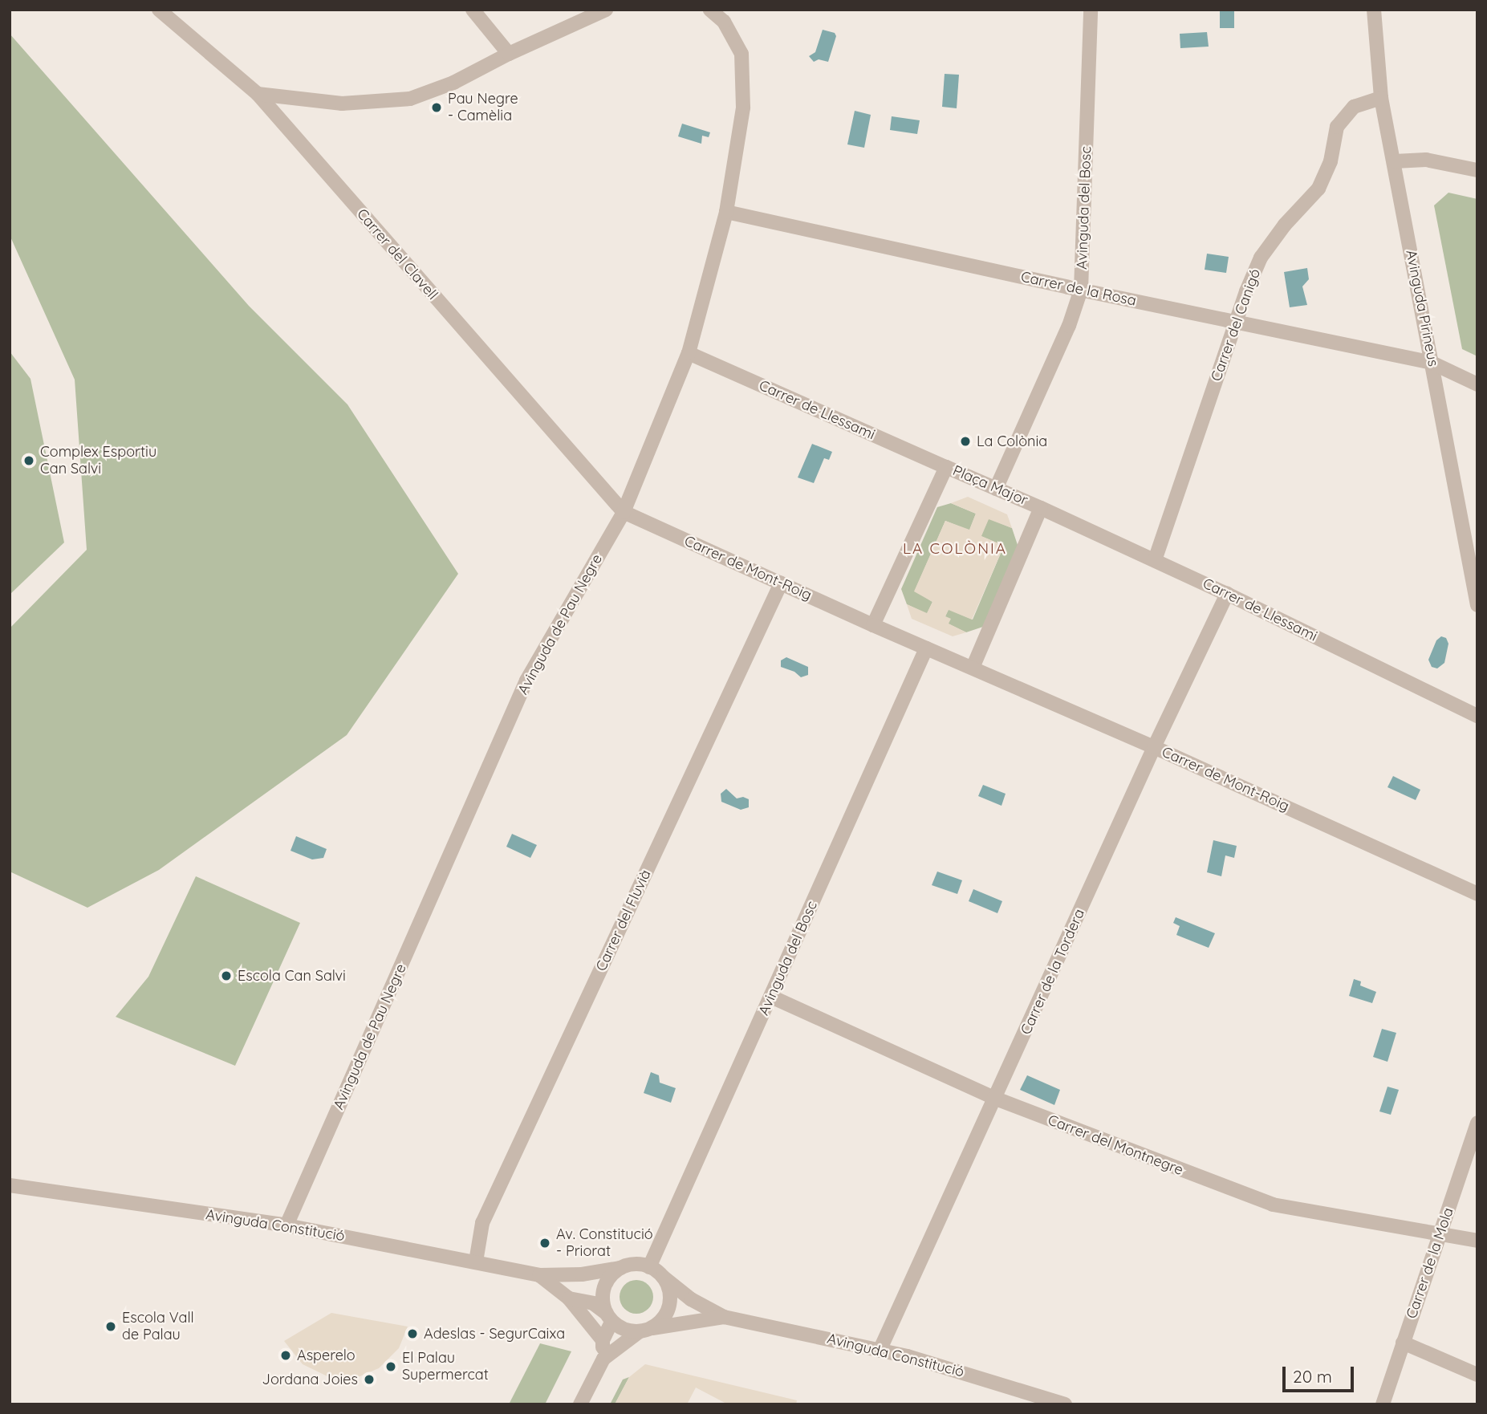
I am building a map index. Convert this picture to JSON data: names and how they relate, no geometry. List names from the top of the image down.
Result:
{
  "streets": {
    "street": [
      "Avinguda del Bosc",
      "Carrer del Clavell",
      "Carrer de la Rosa",
      "Avinguda Pirineus",
      "Carrer del Canigó",
      "Carrer de Llessami",
      "Plaça Major",
      "Carrer de Mont-Roig",
      "Avinguda de Pau Negre",
      "Carrer del Fluvià",
      "Carrer de la Tordera",
      "Carrer del Montnegre",
      "Avinguda Constitució",
      "Carrer de la Mola"
    ]
  },
  "crossings": [
    ["Avinguda del Bosc", "Carrer de la Rosa"],
    ["Avinguda del Bosc", "Plaça Major"],
    ["Avinguda del Bosc", "Carrer del Montnegre"],
    ["Avinguda del Bosc", "Avinguda Constitució"],
    ["Carrer del Clavell", "Carrer de Mont-Roig"],
    ["Carrer del Clavell", "Avinguda de Pau Negre"],
    ["Carrer de la Rosa", "Avinguda Pirineus"],
    ["Carrer de la Rosa", "Carrer del Canigó"],
    ["Carrer de la Rosa", "Avinguda de Pau Negre"],
    ["Avinguda Pirineus", "Carrer del Canigó"],
    ["Carrer del Canigó", "Carrer de Llessami"],
    ["Carrer de Llessami", "Plaça Major"],
    ["Carrer de Llessami", "Avinguda de Pau Negre"],
    ["Carrer de Llessami", "Carrer de la Tordera"],
    ["Plaça Major", "Carrer de Mont-Roig"],
    ["Carrer de Mont-Roig", "Avinguda de Pau Negre"],
    ["Carrer de Mont-Roig", "Carrer del Fluvià"],
    ["Carrer de Mont-Roig", "Carrer de la Tordera"],
    ["Avinguda de Pau Negre", "Avinguda Constitució"],
    ["Carrer del Fluvià", "Avinguda Constitució"],
    ["Carrer de la Tordera", "Carrer del Montnegre"],
    ["Carrer de la Tordera", "Avinguda Constitució"],
    ["Carrer del Montnegre", "Carrer de la Mola"]
  ],
  "districts": ["LA COLÒNIA"],
  "places": [
    "Pau Negre - Camèlia",
    "La Colònia",
    "Complex Esportiu Can Salvi",
    "Escola Can Salvi",
    "Av. Constitució - Priorat",
    "Escola Vall de Palau",
    "Adeslas - SegurCaixa",
    "Asperelo",
    "El Palau Supermercat",
    "Jordana Joies"
  ],
  "scale_bar": "20 m"
}
